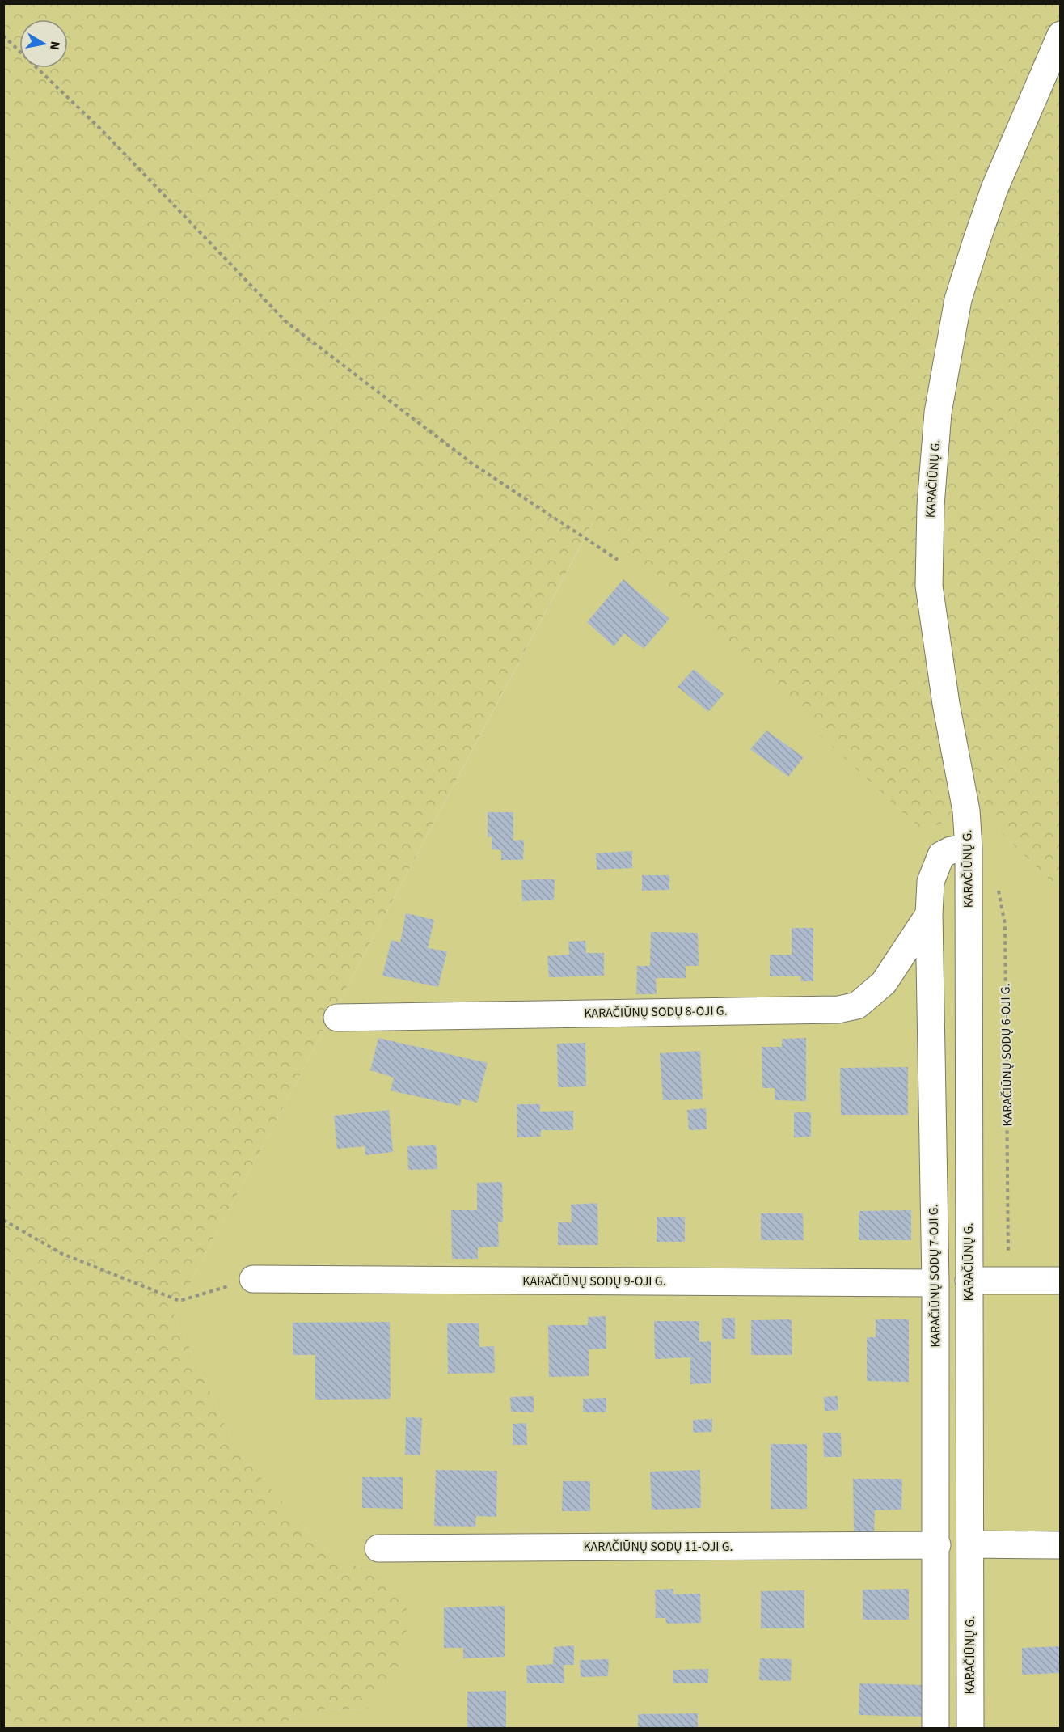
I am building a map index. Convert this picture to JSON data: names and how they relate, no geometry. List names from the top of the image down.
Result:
{
  "streets": {
    "street": [
      "KARAČIŪNŲ G.",
      "KARAČIŪNŲ SODŲ 8-OJI G.",
      "KARAČIŪNŲ SODŲ 7-OJI G.",
      "KARAČIŪNŲ SODŲ 9-OJI G.",
      "KARAČIŪNŲ SODŲ 11-OJI G."
    ],
    "path": ["KARAČIŪNŲ SODŲ 6-OJI G."]
  },
  "crossings": [
    ["KARAČIŪNŲ G.", "KARAČIŪNŲ SODŲ 7-OJI G."],
    ["KARAČIŪNŲ SODŲ 8-OJI G.", "KARAČIŪNŲ SODŲ 7-OJI G."],
    ["KARAČIŪNŲ SODŲ 7-OJI G.", "KARAČIŪNŲ SODŲ 9-OJI G."],
    ["KARAČIŪNŲ SODŲ 7-OJI G.", "KARAČIŪNŲ SODŲ 11-OJI G."]
  ],
  "north": "right"
}
